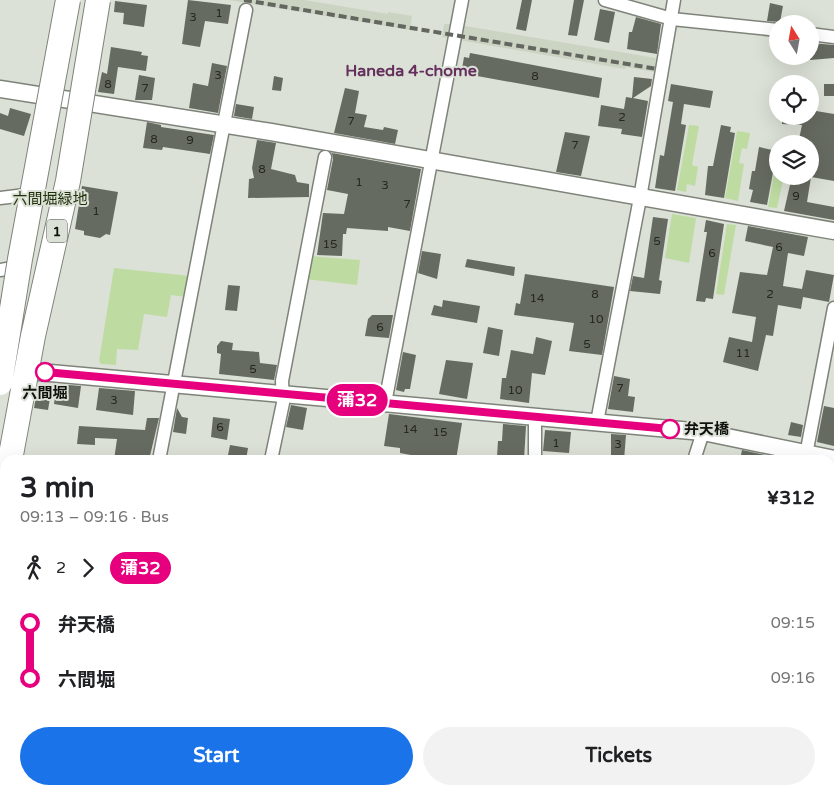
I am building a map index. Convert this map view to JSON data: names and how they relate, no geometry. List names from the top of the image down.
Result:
{
  "streets": {
    "highway": ["1"]
  },
  "districts": ["Haneda 4-chome"],
  "parks": ["六間堀緑地"],
  "places": ["六間堀", "弁天橋"],
  "lines": ["bus line 蒲32"],
  "house_numbers": [
    "1",
    "3",
    "3",
    "8",
    "8",
    "7",
    "2",
    "7",
    "8",
    "9",
    "7",
    "8",
    "1",
    "3",
    "9",
    "7",
    "1",
    "5",
    "15",
    "6",
    "6",
    "8",
    "2",
    "14",
    "10",
    "6",
    "5",
    "11",
    "5",
    "7",
    "10",
    "3",
    "6",
    "14",
    "15",
    "1",
    "3"
  ],
  "north": "top",
  "page": {
    "on_map": "蒲32",
    "heading": ["3 min", "09:13 – 09:16 · Bus", "¥312"],
    "legs": ["2", "蒲32"],
    "list": [
      {
        "name": "弁天橋",
        "value": "09:15"
      },
      {
        "name": "六間堀",
        "value": "09:16"
      }
    ],
    "buttons": ["Start", "Tickets"]
  }
}
